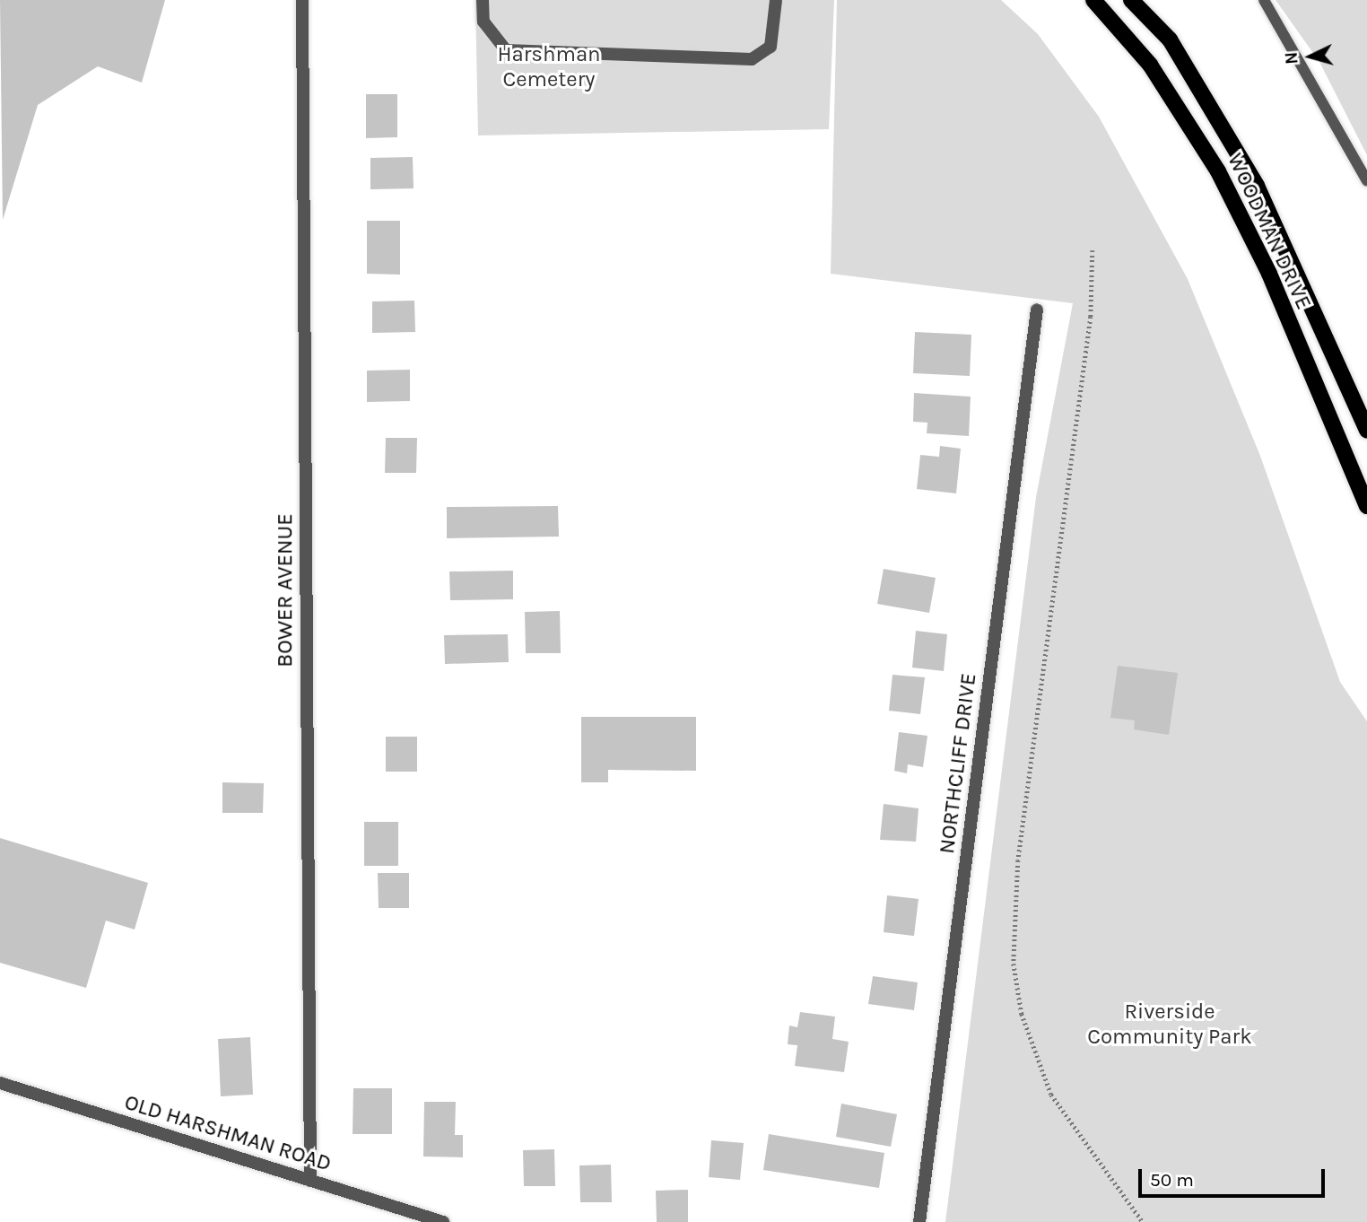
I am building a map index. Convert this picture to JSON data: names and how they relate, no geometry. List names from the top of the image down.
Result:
{
  "streets": {
    "main road": ["WOODMAN DRIVE"],
    "street": ["BOWER AVENUE", "NORTHCLIFF DRIVE", "OLD HARSHMAN ROAD"]
  },
  "crossings": [
    ["BOWER AVENUE", "OLD HARSHMAN ROAD"]
  ],
  "parks": ["Harshman Cemetery", "Riverside Community Park"],
  "scale_bar": "50 m",
  "north": "left"
}
